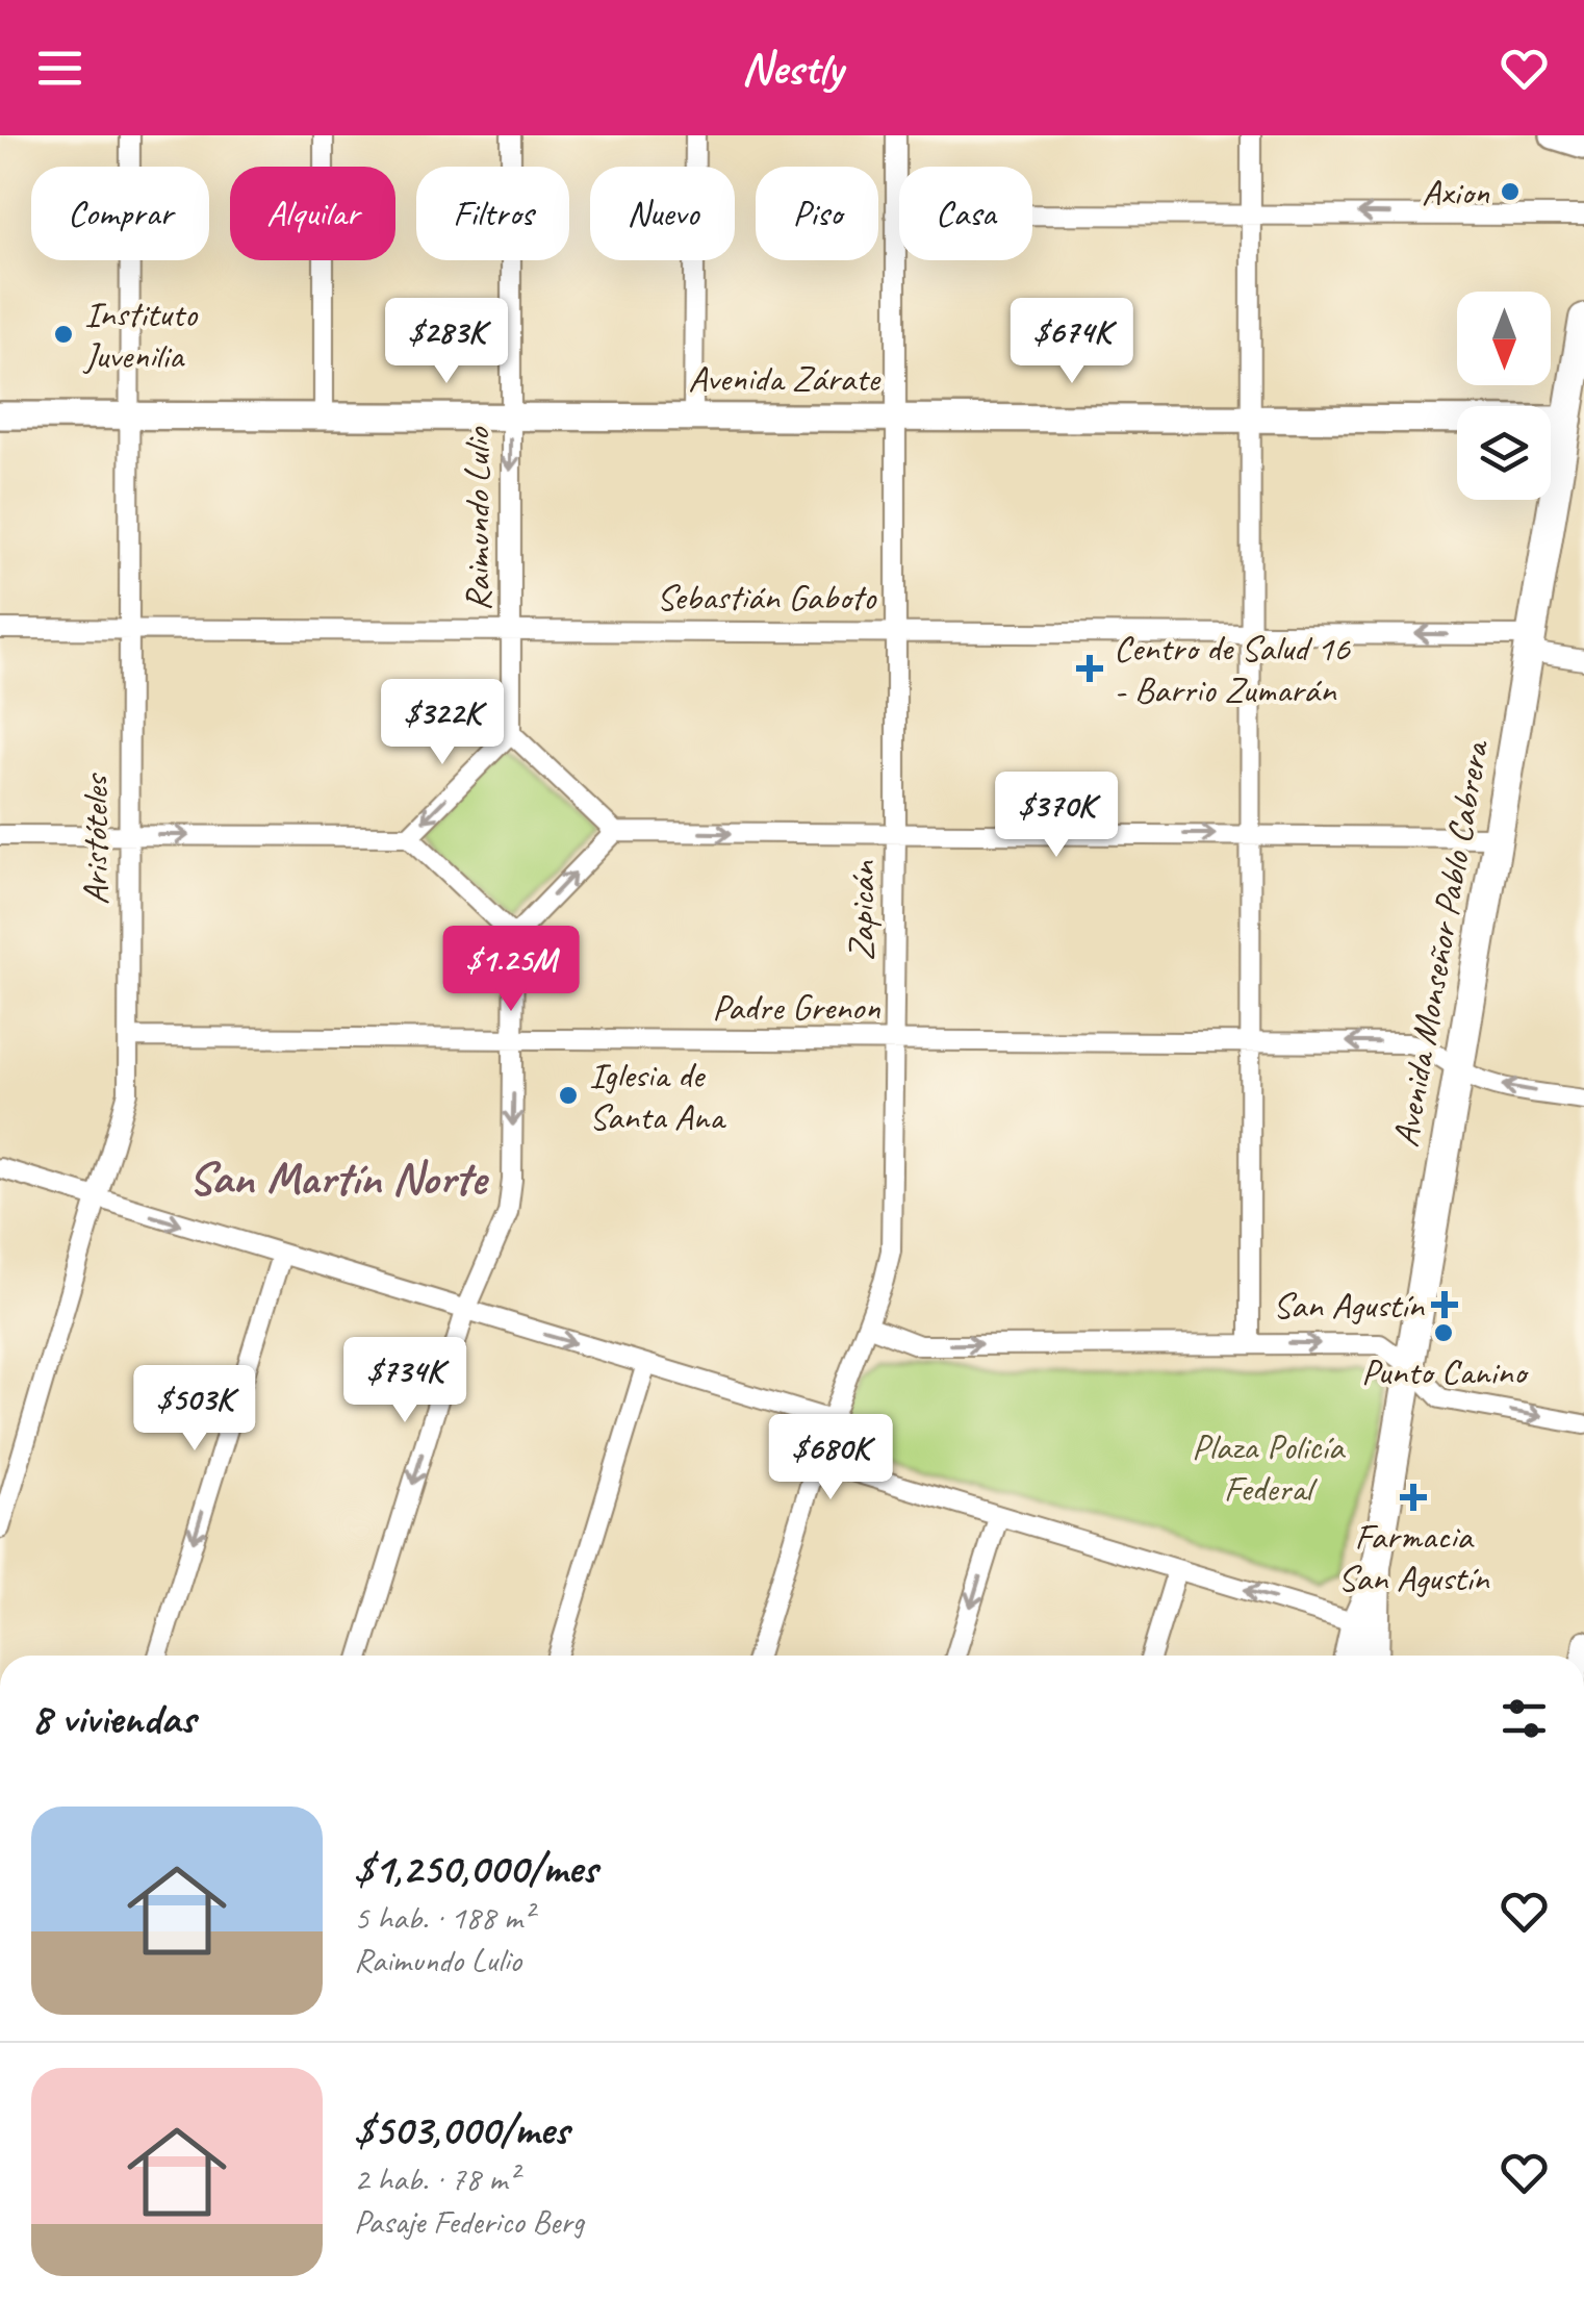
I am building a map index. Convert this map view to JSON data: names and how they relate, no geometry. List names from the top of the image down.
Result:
{
  "streets": {
    "main road": ["Avenida Monseñor Pablo Cabrera"],
    "street": [
      "Avenida Zárate",
      "Raimundo Lulio",
      "Sebastián Gaboto",
      "Aristóteles",
      "Zapicán",
      "Padre Grenon"
    ]
  },
  "crossings": [
    ["Avenida Zárate", "Raimundo Lulio"],
    ["Avenida Zárate", "Aristóteles"],
    ["Avenida Zárate", "Zapicán"],
    ["Avenida Zárate", "Avenida Monseñor Pablo Cabrera"],
    ["Raimundo Lulio", "Sebastián Gaboto"],
    ["Sebastián Gaboto", "Aristóteles"],
    ["Sebastián Gaboto", "Zapicán"],
    ["Sebastián Gaboto", "Avenida Monseñor Pablo Cabrera"],
    ["Aristóteles", "Padre Grenon"],
    ["Zapicán", "Padre Grenon"],
    ["Avenida Monseñor Pablo Cabrera", "Padre Grenon"]
  ],
  "one_way": ["Raimundo Lulio"],
  "districts": ["San Martín Norte"],
  "parks": ["Plaza Policía Federal"],
  "places": {
    "other": [
      "Axion",
      "Instituto Juvenilia",
      "Iglesia de Santa Ana",
      "Punto Canino"
    ],
    "health": ["Centro de Salud 16 - Barrio Zumarán", "San Agustín", "Farmacia San Agustín"]
  },
  "north": "bottom",
  "page": {
    "header": "Nestly",
    "chip": [
      "Comprar",
      "Alquilar",
      "Filtros",
      "Nuevo",
      "Piso",
      "Casa"
    ],
    "price": [
      "$283K",
      "$674K",
      "$322K",
      "$370K",
      "$1.25M",
      "$734K",
      "$503K",
      "$680K"
    ],
    "heading": "8 viviendas",
    "list": [
      {
        "name": "$1,250,000/mes",
        "note": "5 hab. · 188 m² · Raimundo Lulio"
      },
      {
        "name": "$503,000/mes",
        "note": "2 hab. · 78 m² · Pasaje Federico Berg"
      }
    ]
  }
}
